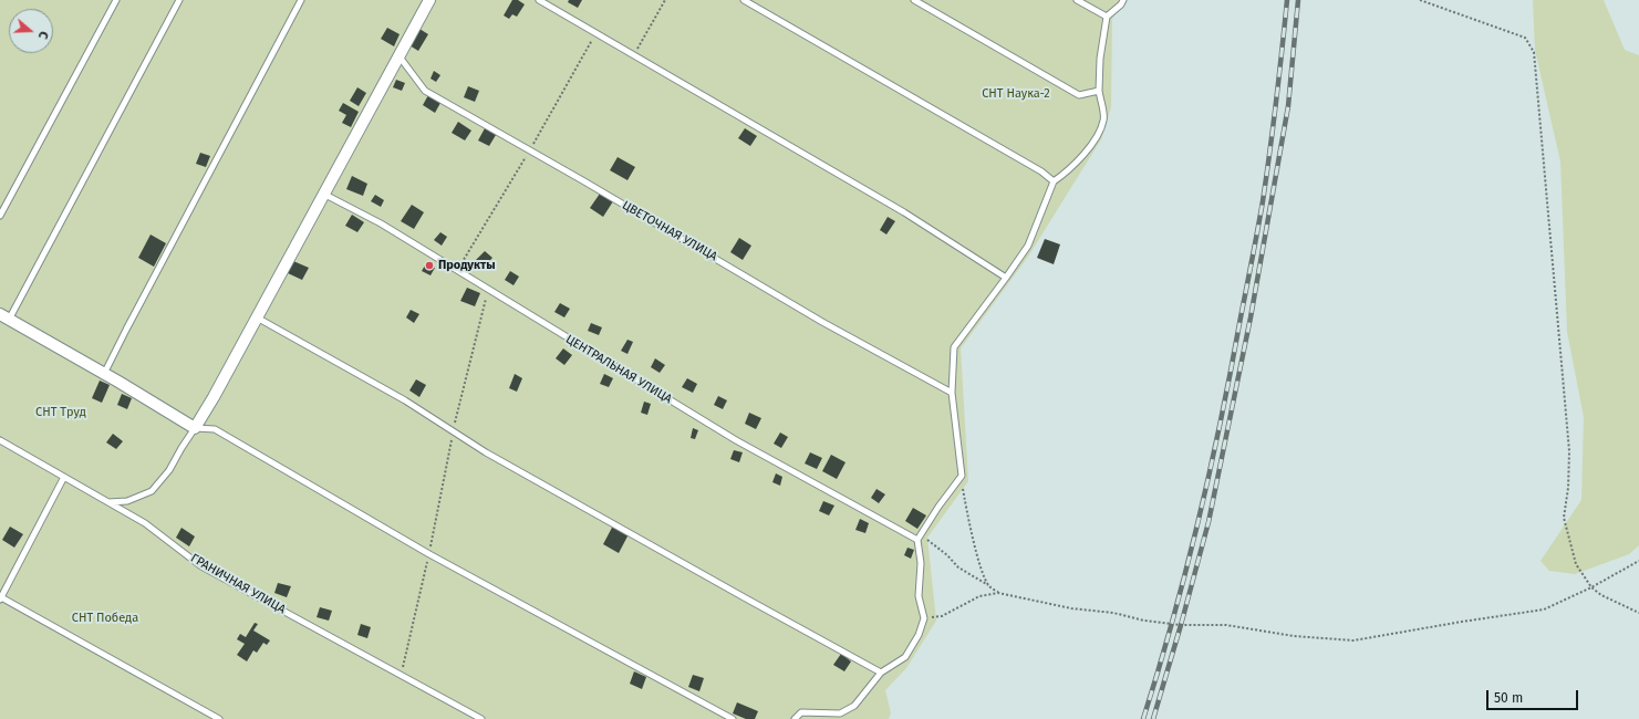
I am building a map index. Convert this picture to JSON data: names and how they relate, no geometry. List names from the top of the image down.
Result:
{
  "streets": {
    "lane": ["ЦВЕТОЧНАЯ УЛИЦА", "ЦЕНТРАЛЬНАЯ УЛИЦА", "ГРАНИЧНАЯ УЛИЦА"]
  },
  "parks": ["СНТ Наука-2", "СНТ Труд", "СНТ Победа"],
  "places": ["Продукты"],
  "scale_bar": "50 m",
  "north": "right"
}
